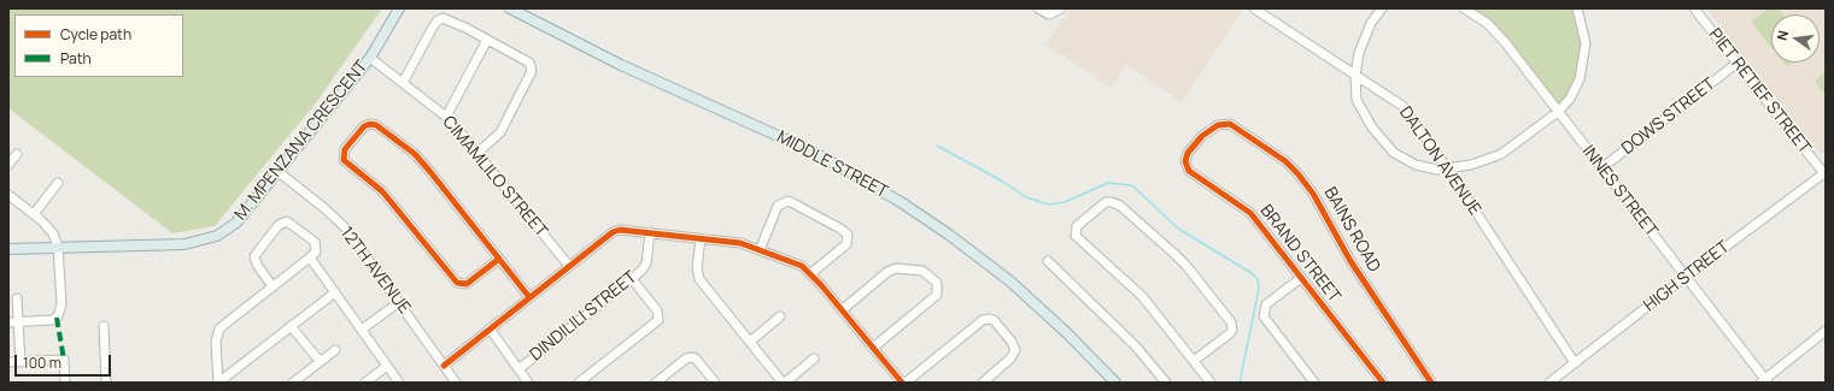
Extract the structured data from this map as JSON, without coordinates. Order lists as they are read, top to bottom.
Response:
{
  "streets": {
    "main road": ["M. MPENZANA CRESCENT", "MIDDLE STREET"],
    "street": [
      "PIET RETIEF STREET",
      "DOWS STREET",
      "DALTON AVENUE",
      "CIMAMLILO STREET",
      "INNES STREET",
      "BAINS ROAD",
      "BRAND STREET",
      "12TH AVENUE",
      "HIGH STREET",
      "DINDILILI STREET"
    ]
  },
  "crossings": [
    ["PIET RETIEF STREET", "DOWS STREET"],
    ["PIET RETIEF STREET", "HIGH STREET"],
    ["DOWS STREET", "INNES STREET"],
    ["M. MPENZANA CRESCENT", "CIMAMLILO STREET"],
    ["M. MPENZANA CRESCENT", "12TH AVENUE"],
    ["DALTON AVENUE", "HIGH STREET"],
    ["INNES STREET", "HIGH STREET"],
    ["BAINS ROAD", "BRAND STREET"]
  ],
  "legend": ["Cycle path", "Path"],
  "scale_bar": "100 m",
  "north": "left"
}
